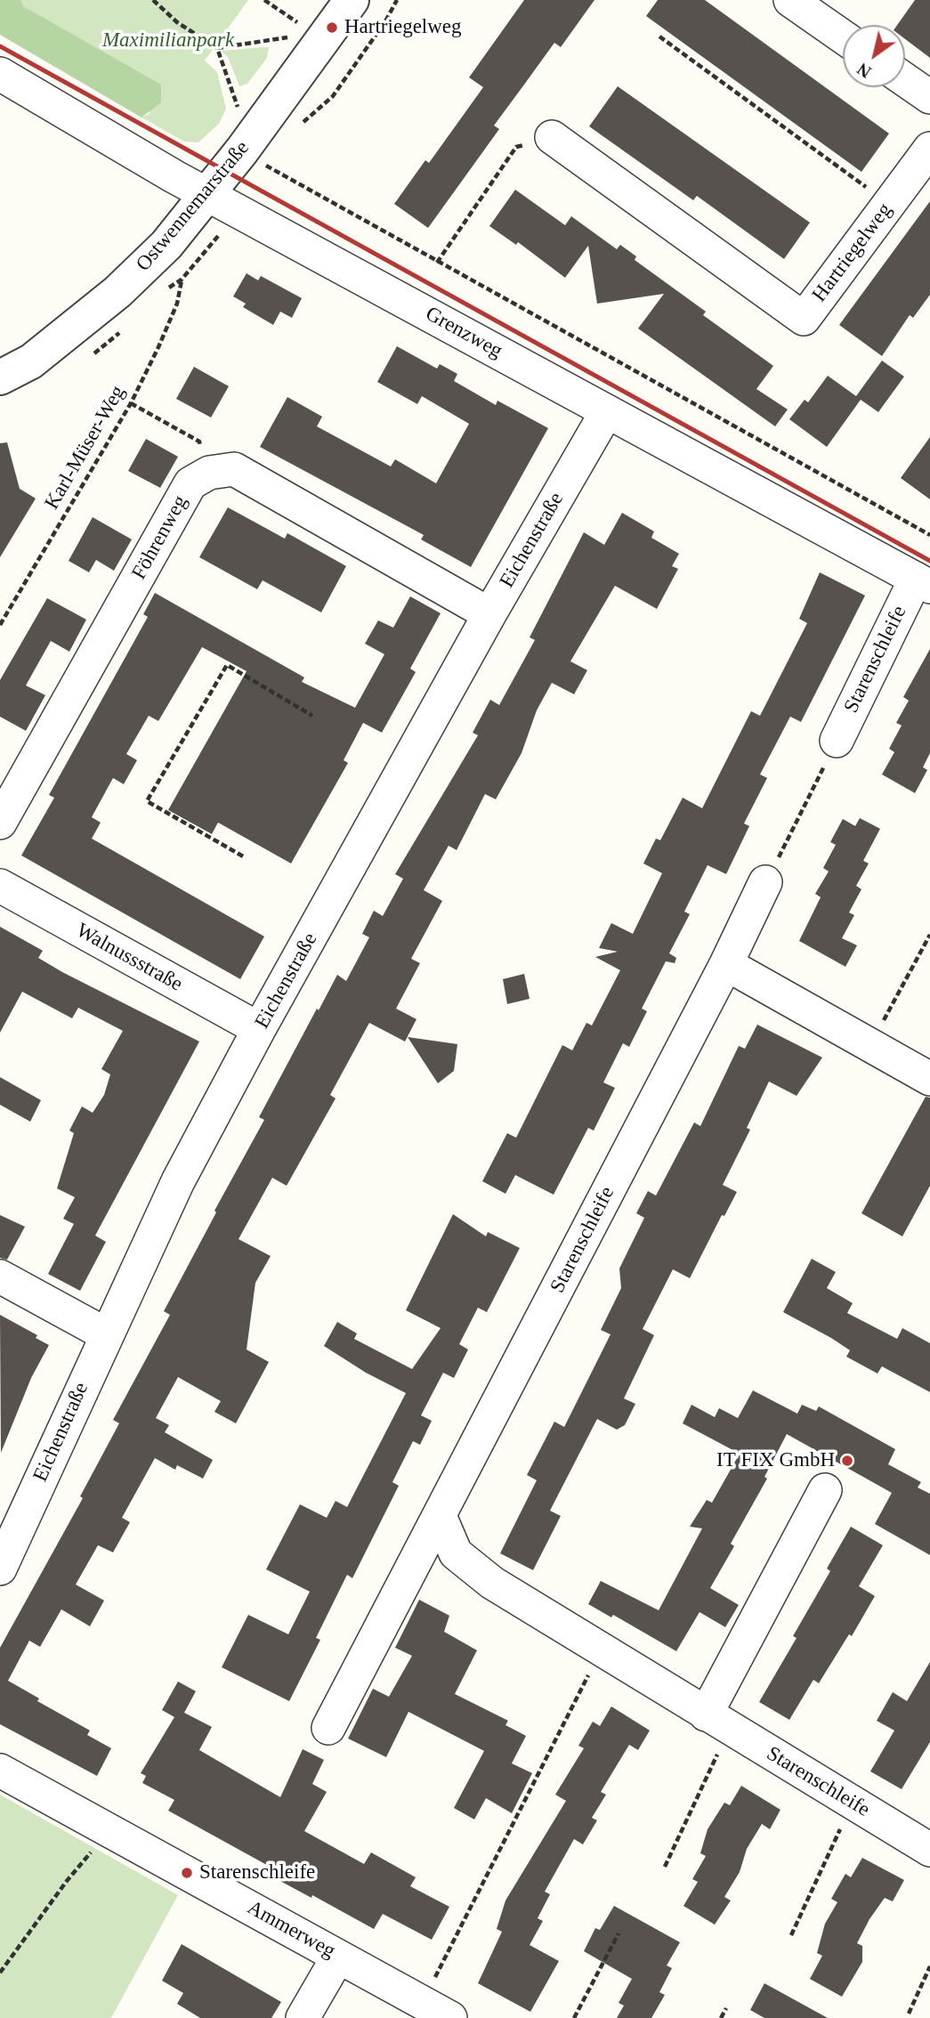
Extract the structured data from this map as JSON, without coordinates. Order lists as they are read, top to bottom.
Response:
{
  "streets": {
    "street": [
      "Ostwennemarstraße",
      "Hartriegelweg",
      "Grenzweg",
      "Föhrenweg",
      "Eichenstraße",
      "Starenschleife",
      "Walnussstraße",
      "Ammerweg"
    ],
    "path": ["Karl-Müser-Weg"]
  },
  "crossings": [
    ["Ostwennemarstraße", "Grenzweg"],
    ["Grenzweg", "Eichenstraße"],
    ["Grenzweg", "Starenschleife"],
    ["Eichenstraße", "Walnussstraße"]
  ],
  "parks": ["Maximilianpark"],
  "places": ["Hartriegelweg", "IT FIX GmbH", "Starenschleife"],
  "north": "bottom left"
}
